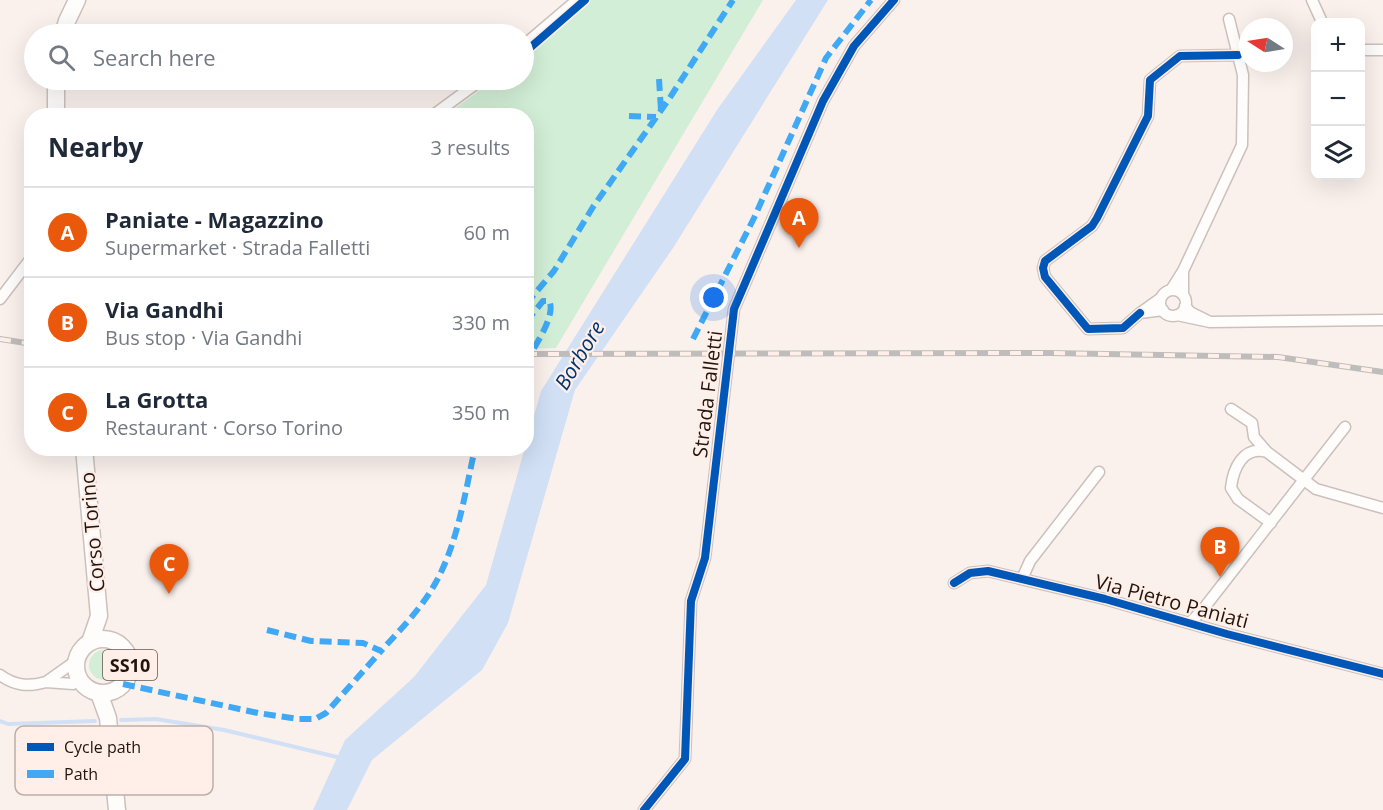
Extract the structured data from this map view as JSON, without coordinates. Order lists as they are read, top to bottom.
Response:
{
  "streets": {
    "main road": ["Corso Torino", "SS10"],
    "street": ["Strada Falletti", "Via Pietro Paniati"]
  },
  "crossings": [
    ["Corso Torino", "SS10"]
  ],
  "water": ["Borbore"],
  "legend": ["Cycle path", "Path"],
  "north": "left",
  "page": {
    "map_buttons": ["+", "−"],
    "search": "Search here",
    "heading": ["Nearby", "3 results"],
    "list": [
      {
        "mark": "A",
        "name": "Paniate - Magazzino",
        "note": "Supermarket · Strada Falletti",
        "value": "60 m"
      },
      {
        "mark": "B",
        "name": "Via Gandhi",
        "note": "Bus stop · Via Gandhi",
        "value": "330 m"
      },
      {
        "mark": "C",
        "name": "La Grotta",
        "note": "Restaurant · Corso Torino",
        "value": "350 m"
      }
    ],
    "pins": ["A", "B", "C"]
  }
}
